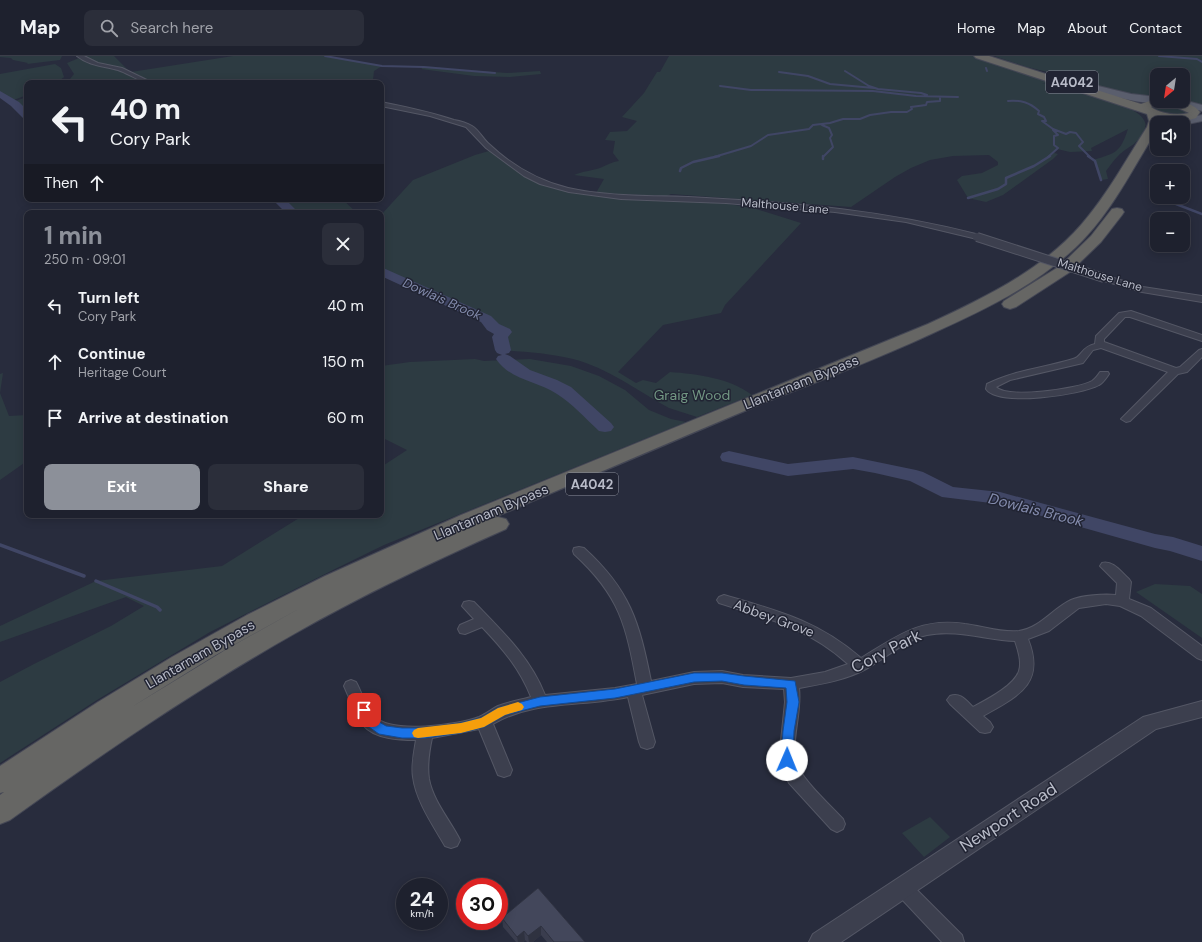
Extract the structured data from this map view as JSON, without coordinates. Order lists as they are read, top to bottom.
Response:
{
  "streets": {
    "highway": ["A4042", "Llantarnam Bypass"],
    "street": [
      "Malthouse Lane",
      "Abbey Grove",
      "Cory Park",
      "Newport Road"
    ]
  },
  "crossings": [
    ["A4042", "Llantarnam Bypass"],
    ["Abbey Grove", "Cory Park"]
  ],
  "water": ["Dowlais Brook"],
  "parks": ["Graig Wood"],
  "north": "bottom left",
  "page": {
    "header": "Map",
    "search": "Search here",
    "nav": [
      "Home",
      "Map",
      "About",
      "Contact"
    ],
    "map_buttons": ["+", "−"],
    "turn": ["40 m", "Cory Park"],
    "then": "Then",
    "heading": ["1 min", "250 m · 09:01"],
    "list": [
      {
        "name": "Turn left",
        "note": "Cory Park",
        "value": "40 m"
      },
      {
        "name": "Continue",
        "note": "Heritage Court",
        "value": "150 m"
      },
      {
        "name": "Arrive at destination",
        "value": "60 m"
      }
    ],
    "buttons": ["Exit", "Share"],
    "speed": "24 km/h",
    "limit": "30"
  }
}
